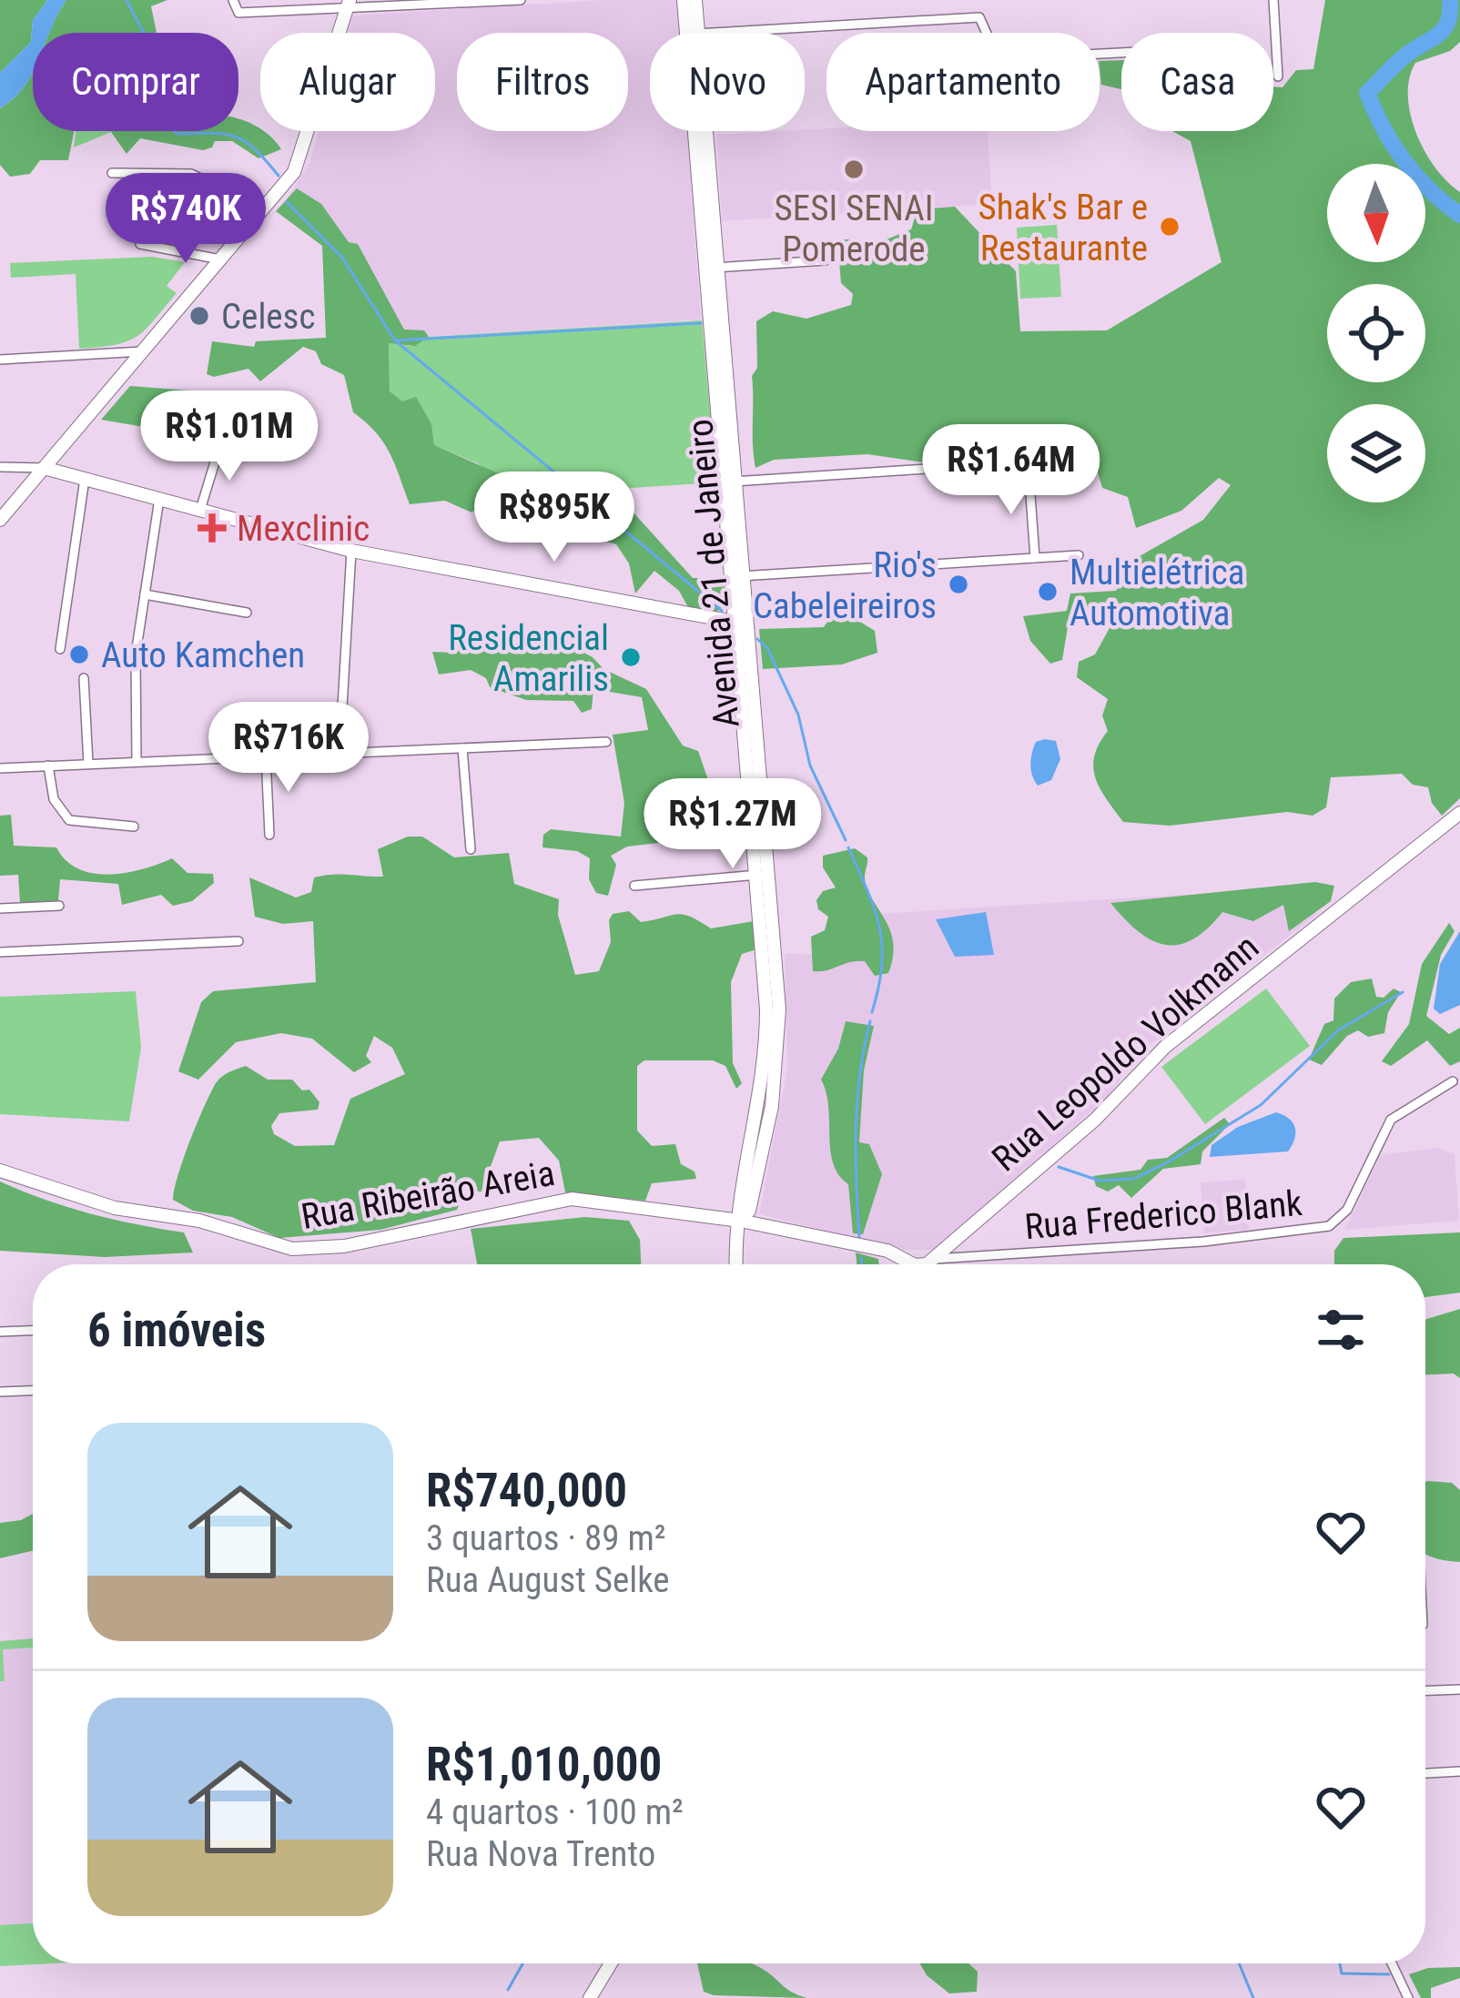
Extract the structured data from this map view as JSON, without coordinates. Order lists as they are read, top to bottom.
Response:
{
  "streets": {
    "street": [
      "Avenida 21 de Janeiro",
      "Rua Leopoldo Volkmann",
      "Rua Ribeirão Areia",
      "Rua Frederico Blank"
    ]
  },
  "crossings": [
    ["Avenida 21 de Janeiro", "Rua Ribeirão Areia"],
    ["Rua Leopoldo Volkmann", "Rua Frederico Blank"]
  ],
  "places": {
    "other": [
      "SESI SENAI Pomerode",
      "Shak's Bar e Restaurante",
      "Celesc",
      "Rio's Cabeleireiros",
      "Multielétrica Automotiva",
      "Auto Kamchen",
      "Residencial Amarilis"
    ],
    "health": ["Mexclinic"]
  },
  "north": "bottom",
  "page": {
    "chip": [
      "Comprar",
      "Alugar",
      "Filtros",
      "Novo",
      "Apartamento",
      "Casa"
    ],
    "price": [
      "R$740K",
      "R$1.01M",
      "R$1.64M",
      "R$895K",
      "R$716K",
      "R$1.27M"
    ],
    "heading": "6 imóveis",
    "list": [
      {
        "name": "R$740,000",
        "note": "3 quartos · 89 m² · Rua August Selke"
      },
      {
        "name": "R$1,010,000",
        "note": "4 quartos · 100 m² · Rua Nova Trento"
      }
    ]
  }
}
